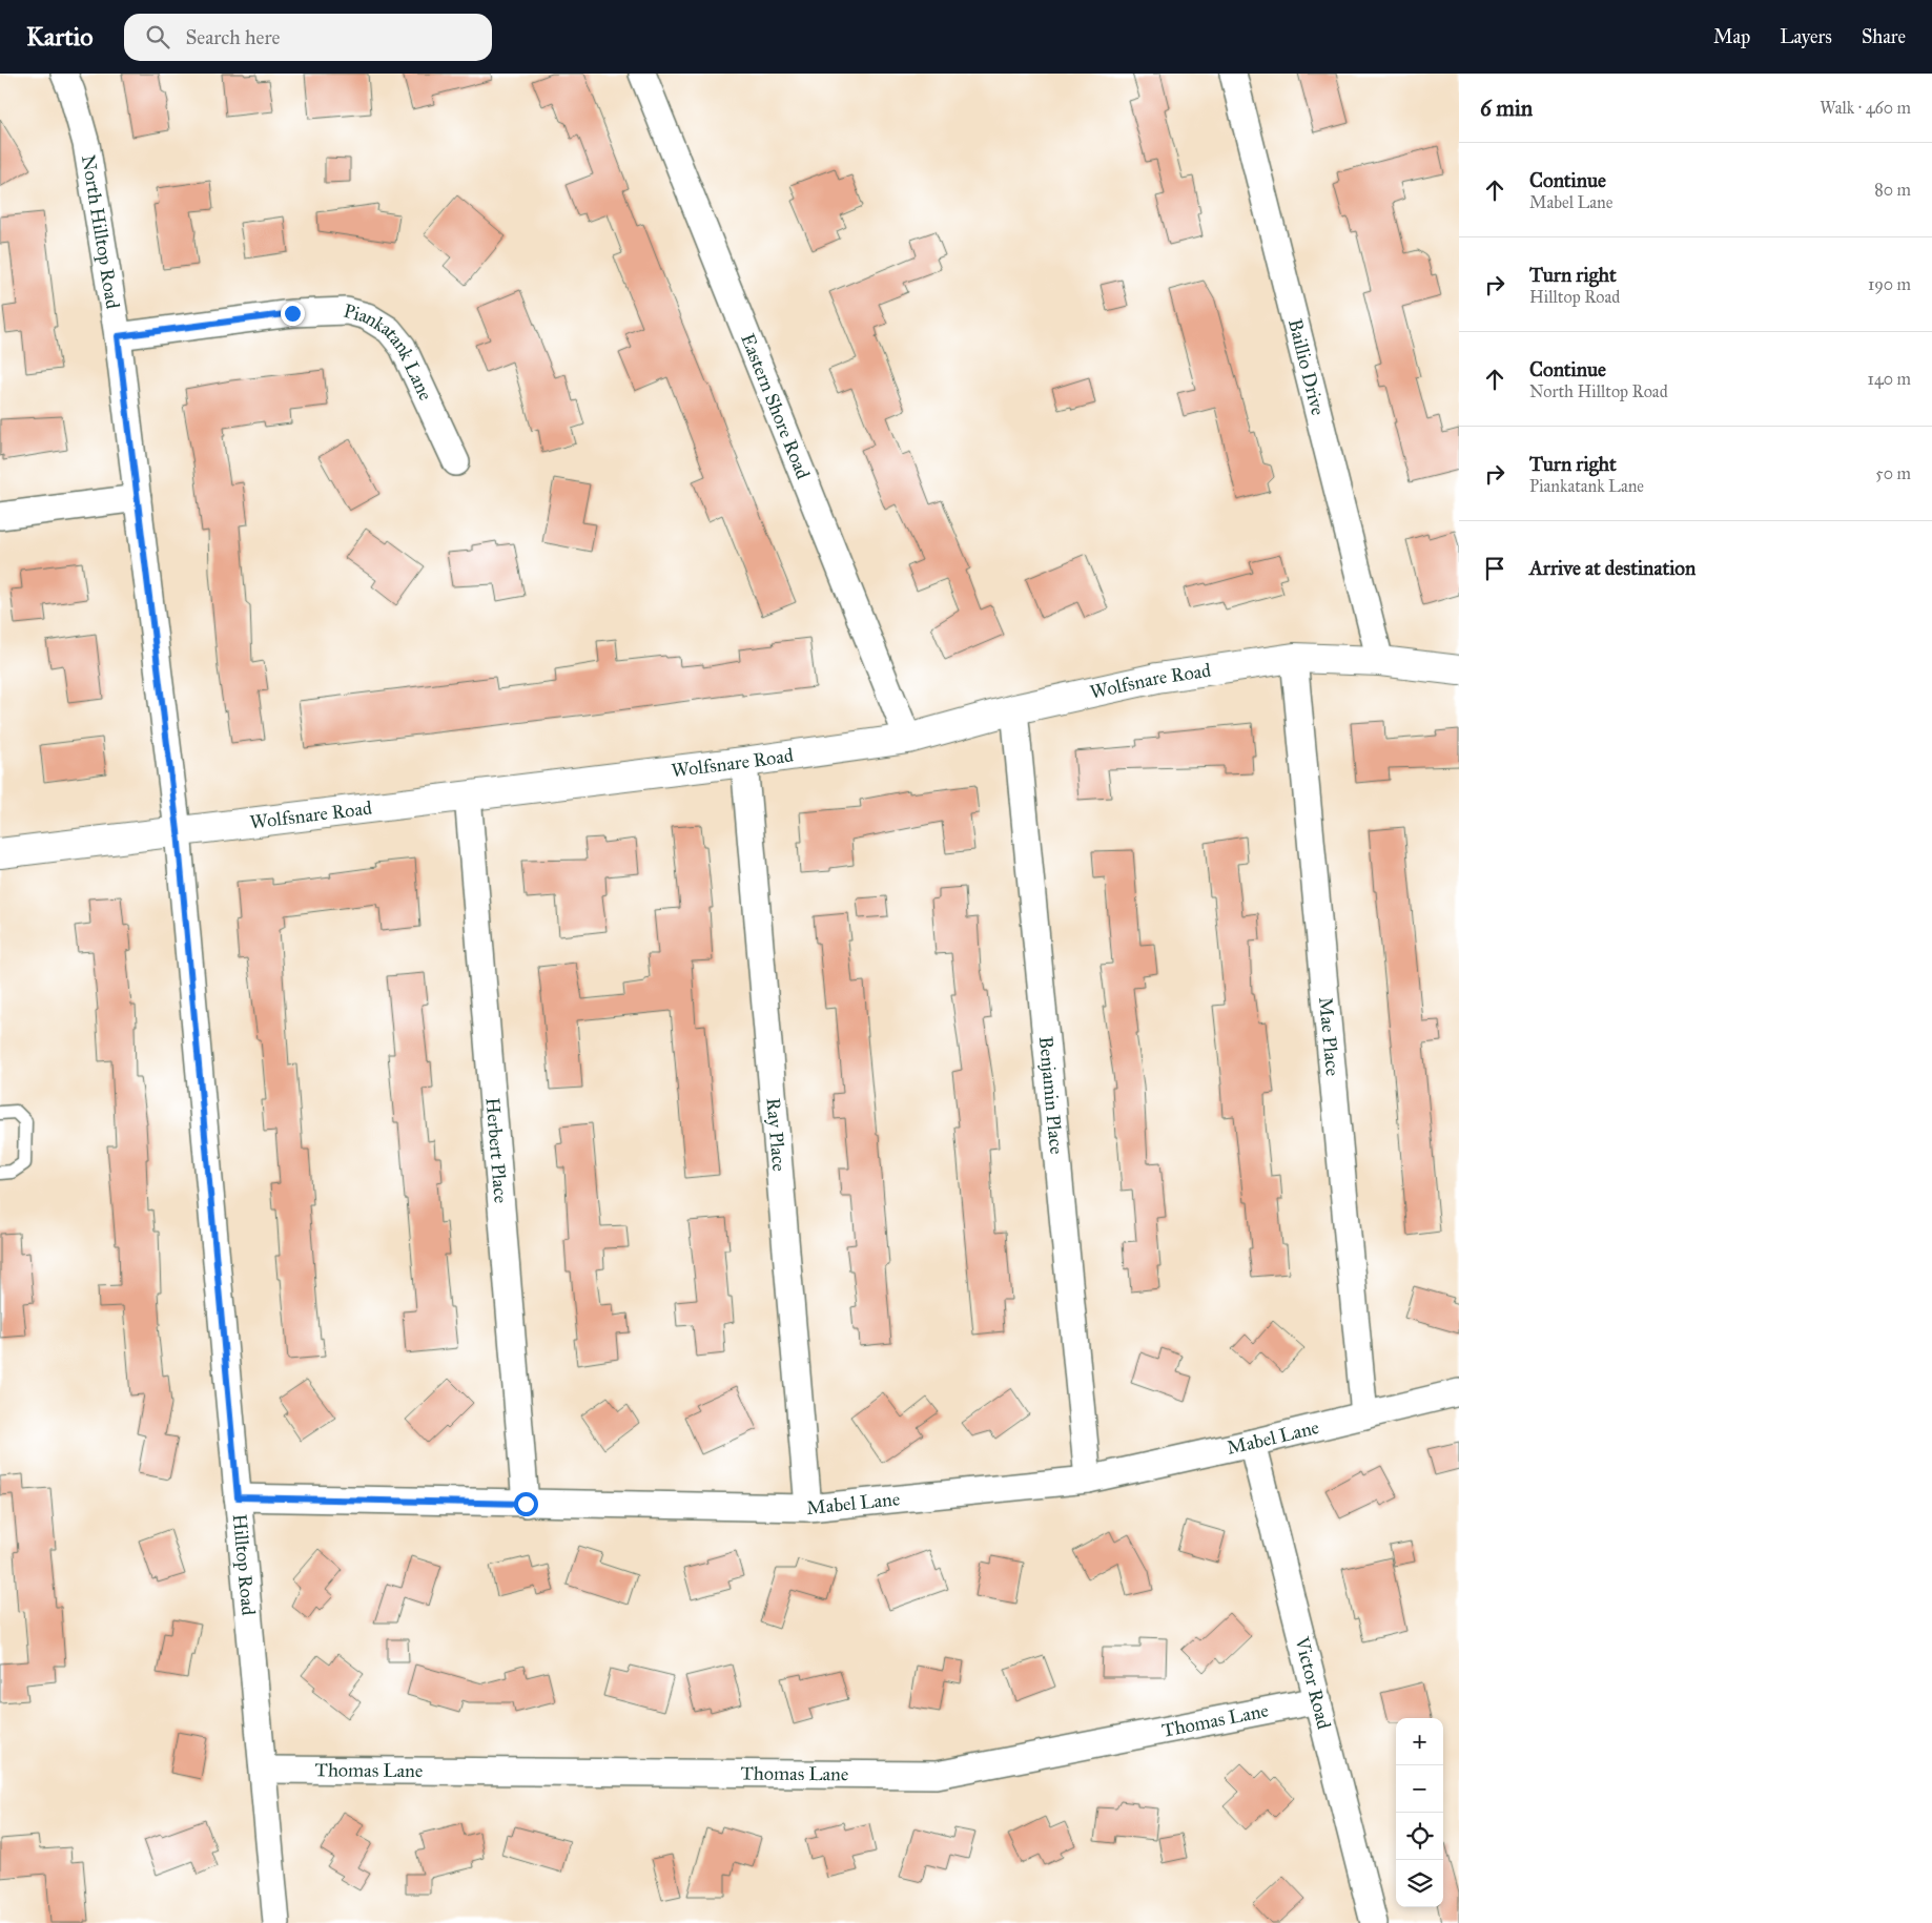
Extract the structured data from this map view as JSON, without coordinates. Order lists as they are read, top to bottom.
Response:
{
  "streets": {
    "street": [
      "North Hilltop Road",
      "Piankatank Lane",
      "Baillio Drive",
      "Eastern Shore Road",
      "Wolfsnare Road",
      "Mae Place",
      "Benjamin Place",
      "Ray Place",
      "Herbert Place",
      "Mabel Lane",
      "Hilltop Road",
      "Victor Road",
      "Thomas Lane"
    ]
  },
  "crossings": [
    ["North Hilltop Road", "Piankatank Lane"],
    ["North Hilltop Road", "Wolfsnare Road"],
    ["North Hilltop Road", "Hilltop Road"],
    ["Baillio Drive", "Wolfsnare Road"],
    ["Eastern Shore Road", "Wolfsnare Road"],
    ["Wolfsnare Road", "Mae Place"],
    ["Wolfsnare Road", "Benjamin Place"],
    ["Wolfsnare Road", "Ray Place"],
    ["Wolfsnare Road", "Herbert Place"],
    ["Wolfsnare Road", "Hilltop Road"],
    ["Mae Place", "Mabel Lane"],
    ["Benjamin Place", "Mabel Lane"],
    ["Ray Place", "Mabel Lane"],
    ["Herbert Place", "Mabel Lane"],
    ["Mabel Lane", "Hilltop Road"],
    ["Mabel Lane", "Victor Road"],
    ["Hilltop Road", "Thomas Lane"],
    ["Victor Road", "Thomas Lane"]
  ],
  "page": {
    "header": "Kartio",
    "search": "Search here",
    "nav": ["Map", "Layers", "Share"],
    "heading": ["6 min", "Walk · 460 m"],
    "list": [
      ["Continue", "Mabel Lane", "80 m"],
      ["Turn right", "Hilltop Road", "190 m"],
      ["Continue", "North Hilltop Road", "140 m"],
      ["Turn right", "Piankatank Lane", "50 m"],
      "Arrive at destination"
    ],
    "map_buttons": ["+", "−"]
  }
}
